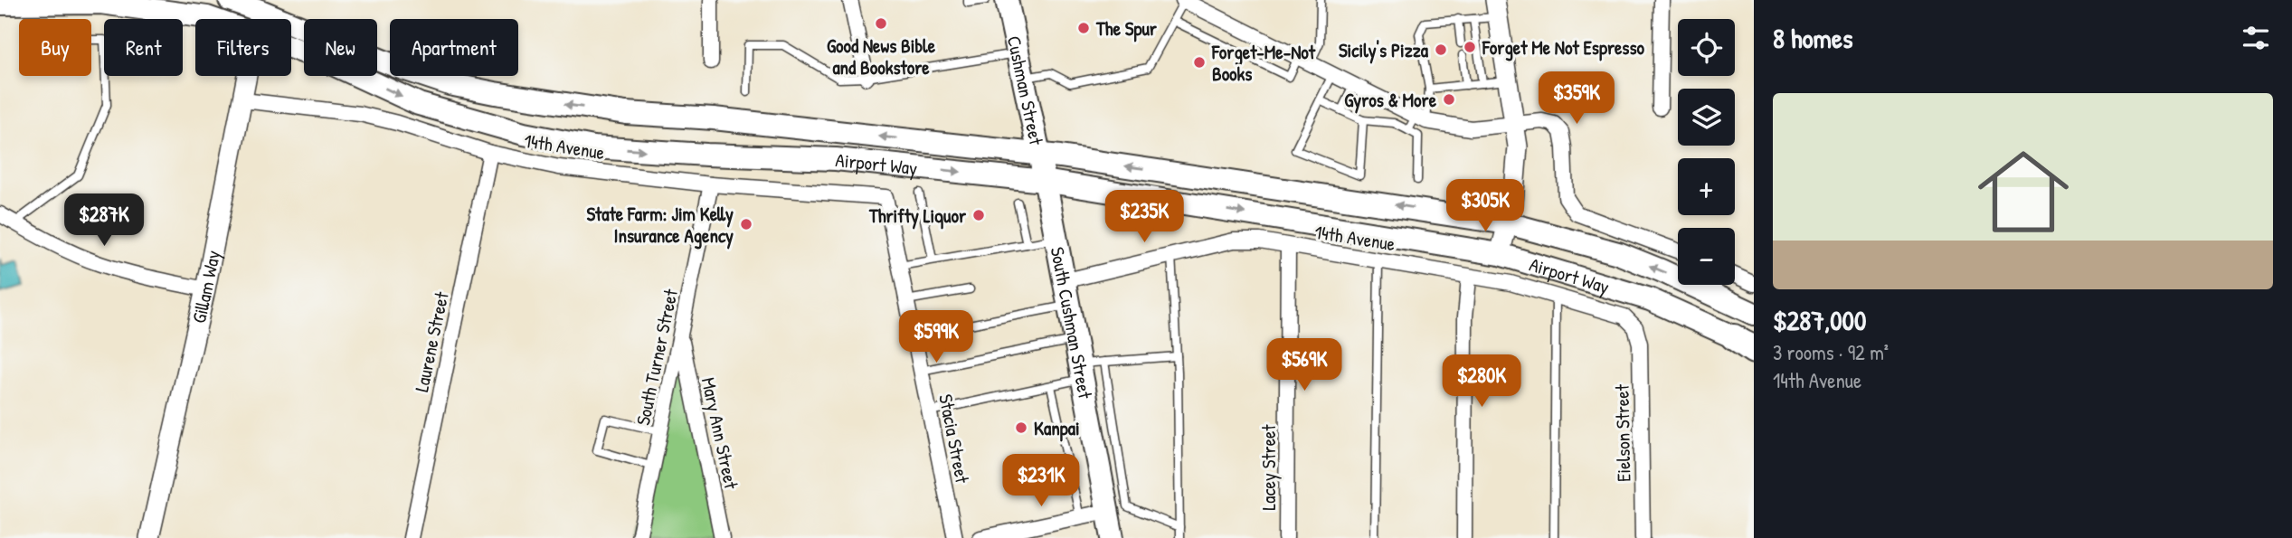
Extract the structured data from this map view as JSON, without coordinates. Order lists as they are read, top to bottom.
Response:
{
  "streets": {
    "main road": ["Cushman Street", "Airport Way", "South Cushman Street"],
    "street": [
      "14th Avenue",
      "Gillam Way",
      "Laurene Street",
      "South Turner Street",
      "Mary Ann Street",
      "Eielson Street",
      "Stacia Street",
      "Lacey Street"
    ]
  },
  "crossings": [
    ["Cushman Street", "Airport Way"],
    ["Cushman Street", "South Cushman Street"],
    ["14th Avenue", "Gillam Way"],
    ["14th Avenue", "South Cushman Street"],
    ["14th Avenue", "Laurene Street"],
    ["14th Avenue", "South Turner Street"],
    ["14th Avenue", "Eielson Street"],
    ["14th Avenue", "Stacia Street"],
    ["14th Avenue", "Lacey Street"],
    ["Airport Way", "South Cushman Street"],
    ["South Turner Street", "Mary Ann Street"]
  ],
  "places": [
    "Good News Bible and Bookstore",
    "The Spur",
    "Forget Me Not Espresso",
    "Sicily's Pizza",
    "Forget-Me-Not Books",
    "Gyros & More",
    "Thrifty Liquor",
    "State Farm: Jim Kelly Insurance Agency",
    "Kanpai"
  ],
  "page": {
    "heading": "8 homes",
    "map_buttons": ["+", "−"],
    "chip": [
      "Buy",
      "Rent",
      "Filters",
      "New",
      "Apartment"
    ],
    "price": [
      "$359K",
      "$305K",
      "$235K",
      "$287K",
      "$599K",
      "$569K",
      "$280K",
      "$231K"
    ],
    "list": [
      {
        "name": "$287,000",
        "note": "3 rooms · 92 m² · 14th Avenue"
      }
    ]
  }
}
